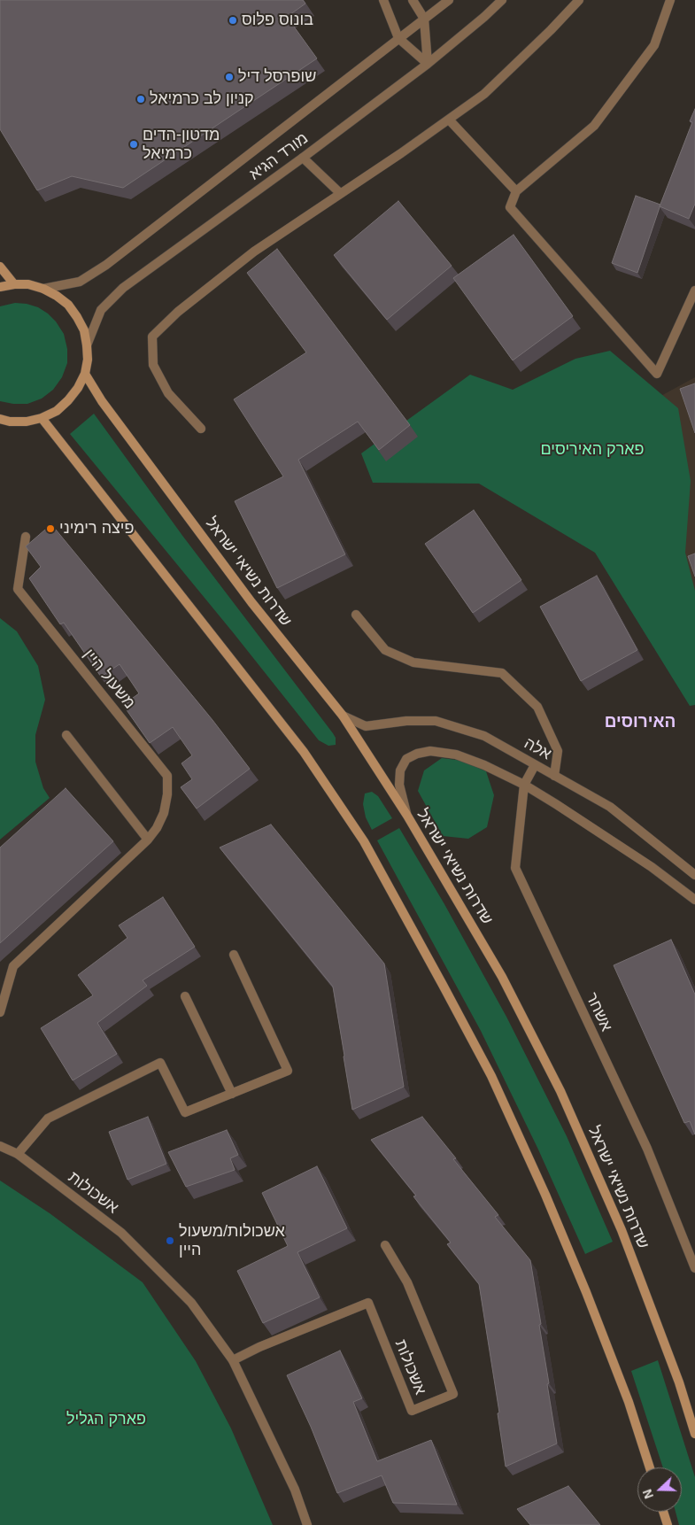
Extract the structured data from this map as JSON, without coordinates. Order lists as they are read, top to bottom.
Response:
{
  "streets": {
    "main road": ["שדרות נשיאי ישראל"],
    "street": [
      "מורד הגיא",
      "משעול היין",
      "אלה",
      "אשחר",
      "אשכולות"
    ]
  },
  "crossings": [
    ["שדרות נשיאי ישראל", "אלה"],
    ["אלה", "אשחר"]
  ],
  "districts": ["האירוסים"],
  "parks": ["פארק האיריסים", "פארק הגליל"],
  "places": [
    "בונוס פלוס",
    "שופרסל דיל",
    "קניון לב כרמיאל",
    "מדטון-הדים כרמיאל",
    "פיצה רימיני",
    "אשכולות/משעול היין"
  ],
  "north": "left"
}
